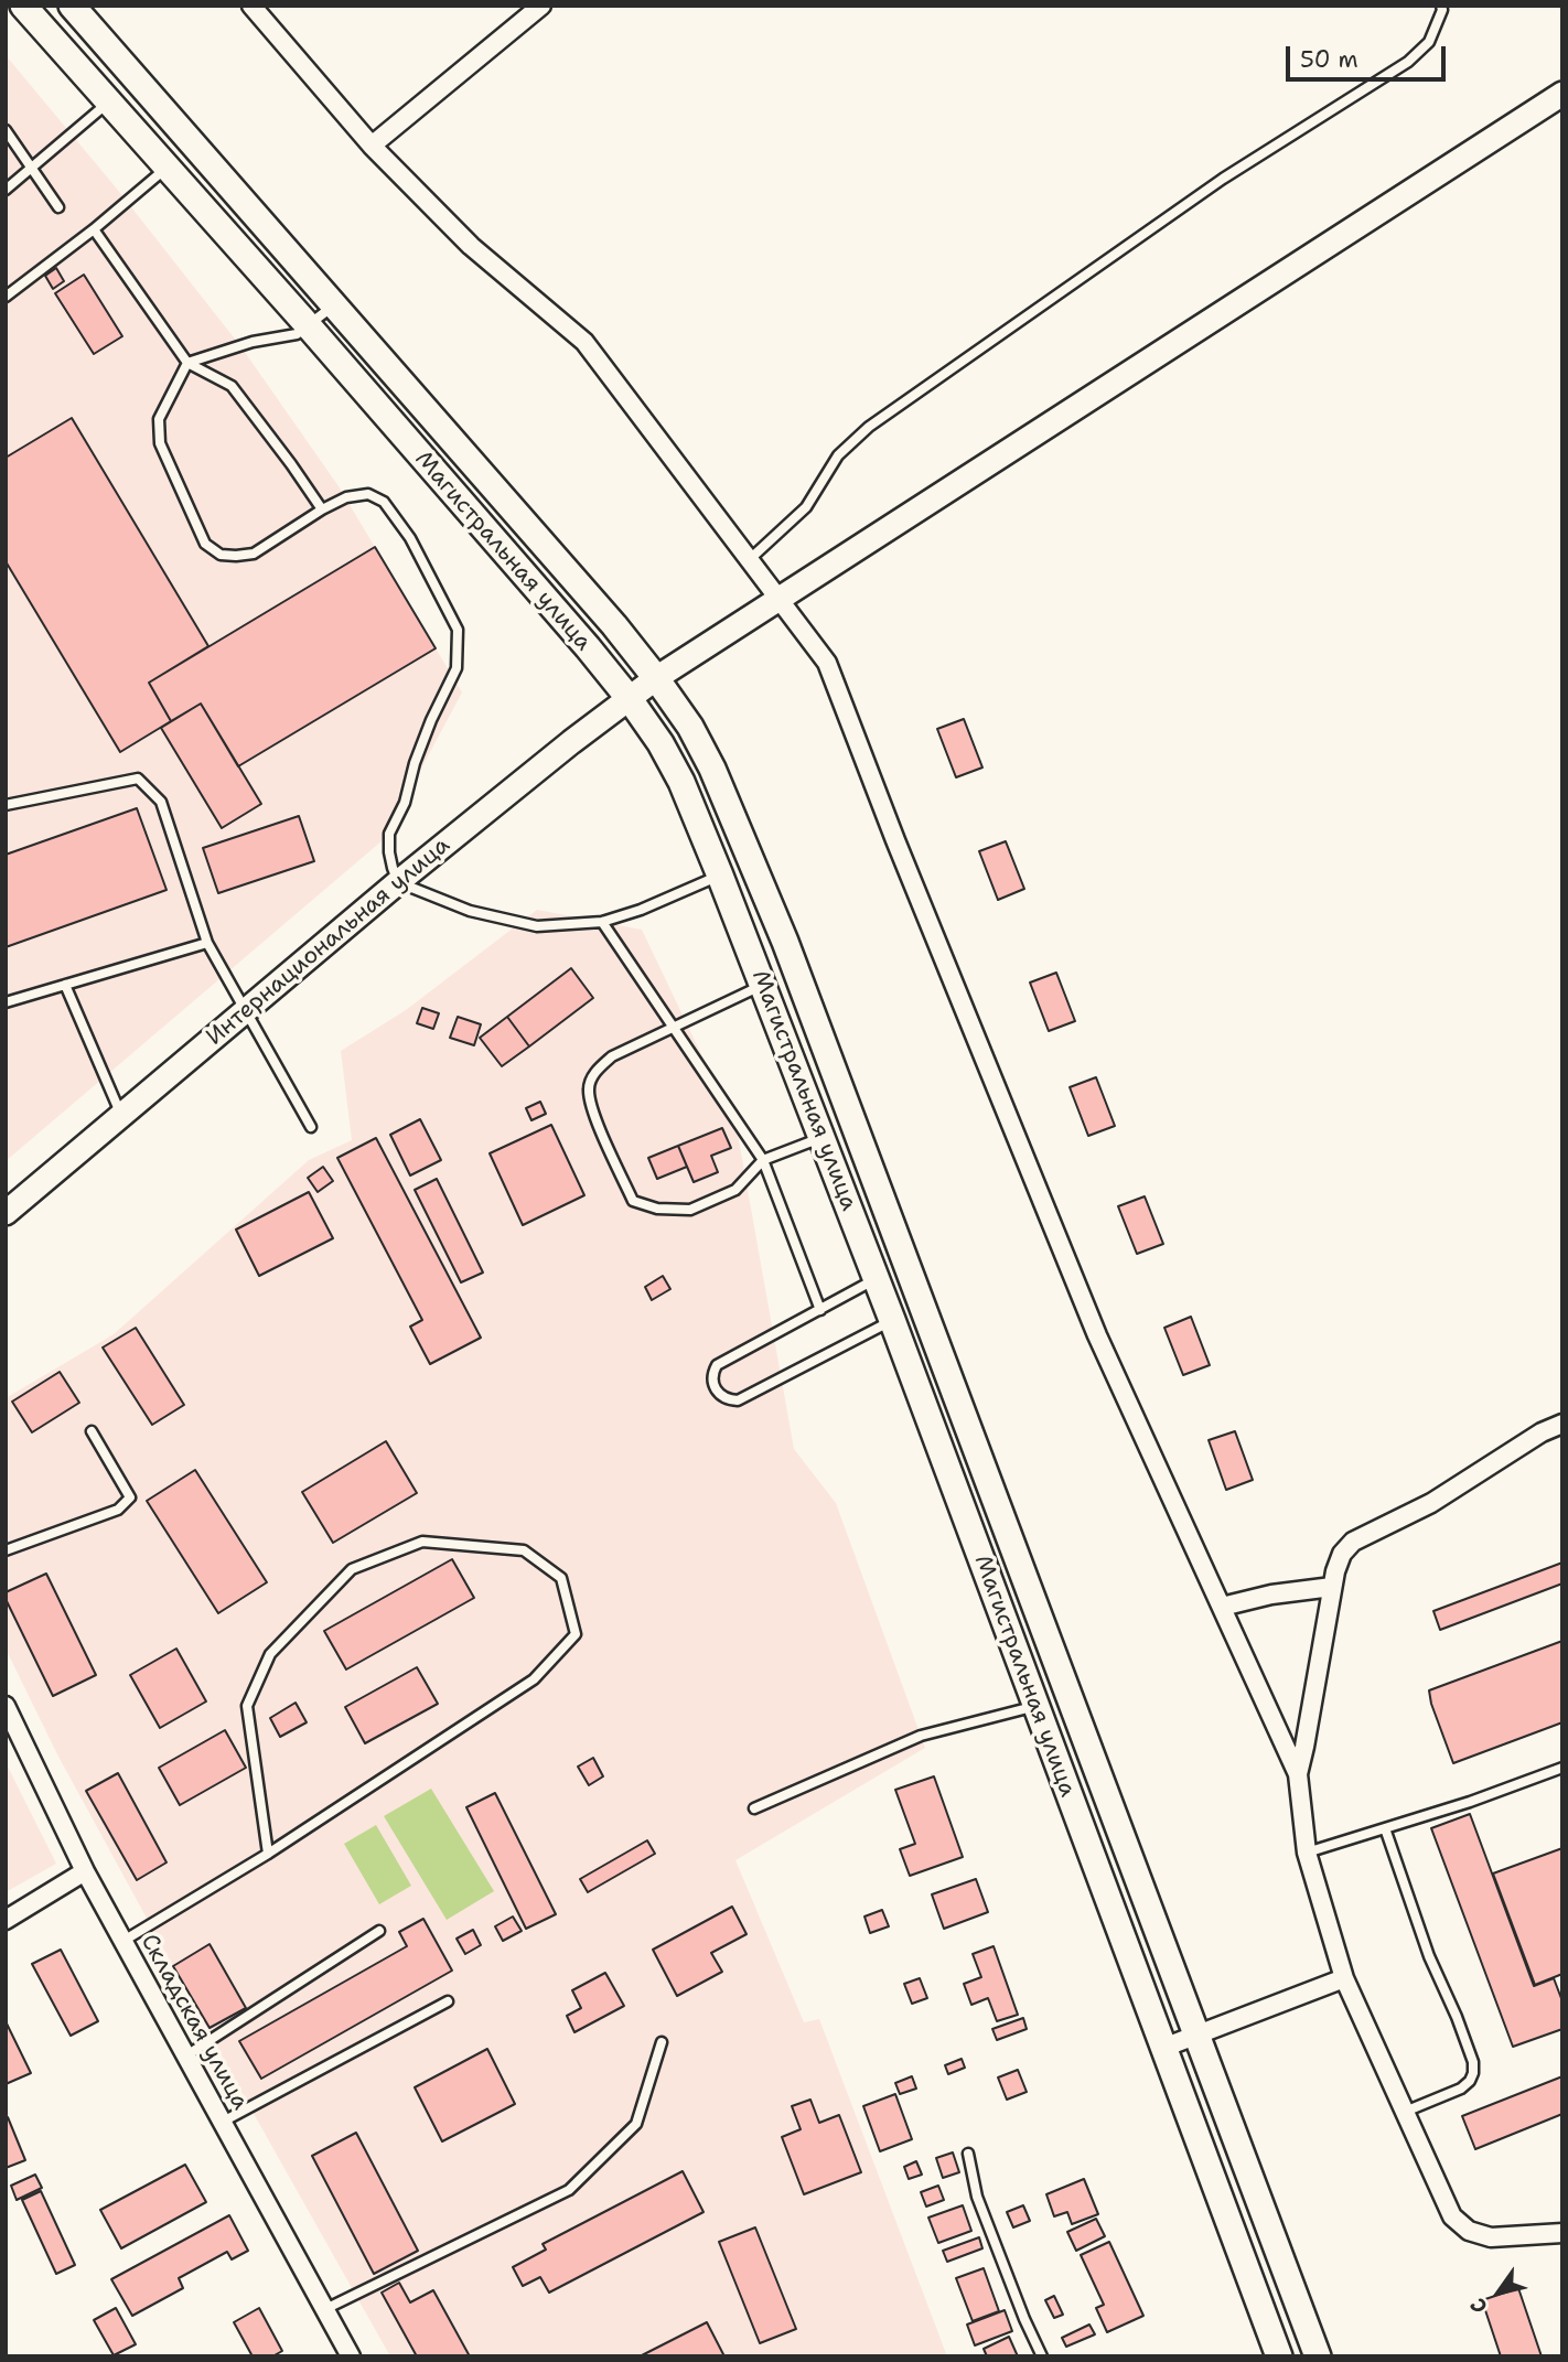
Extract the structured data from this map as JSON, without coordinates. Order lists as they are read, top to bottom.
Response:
{
  "streets": {
    "main road": ["Магистральная улица"],
    "street": ["Интернациональная улица", "Складская улица"]
  },
  "crossings": [
    ["Магистральная улица", "Интернациональная улица"]
  ],
  "scale_bar": "50 m",
  "north": "bottom left"
}
